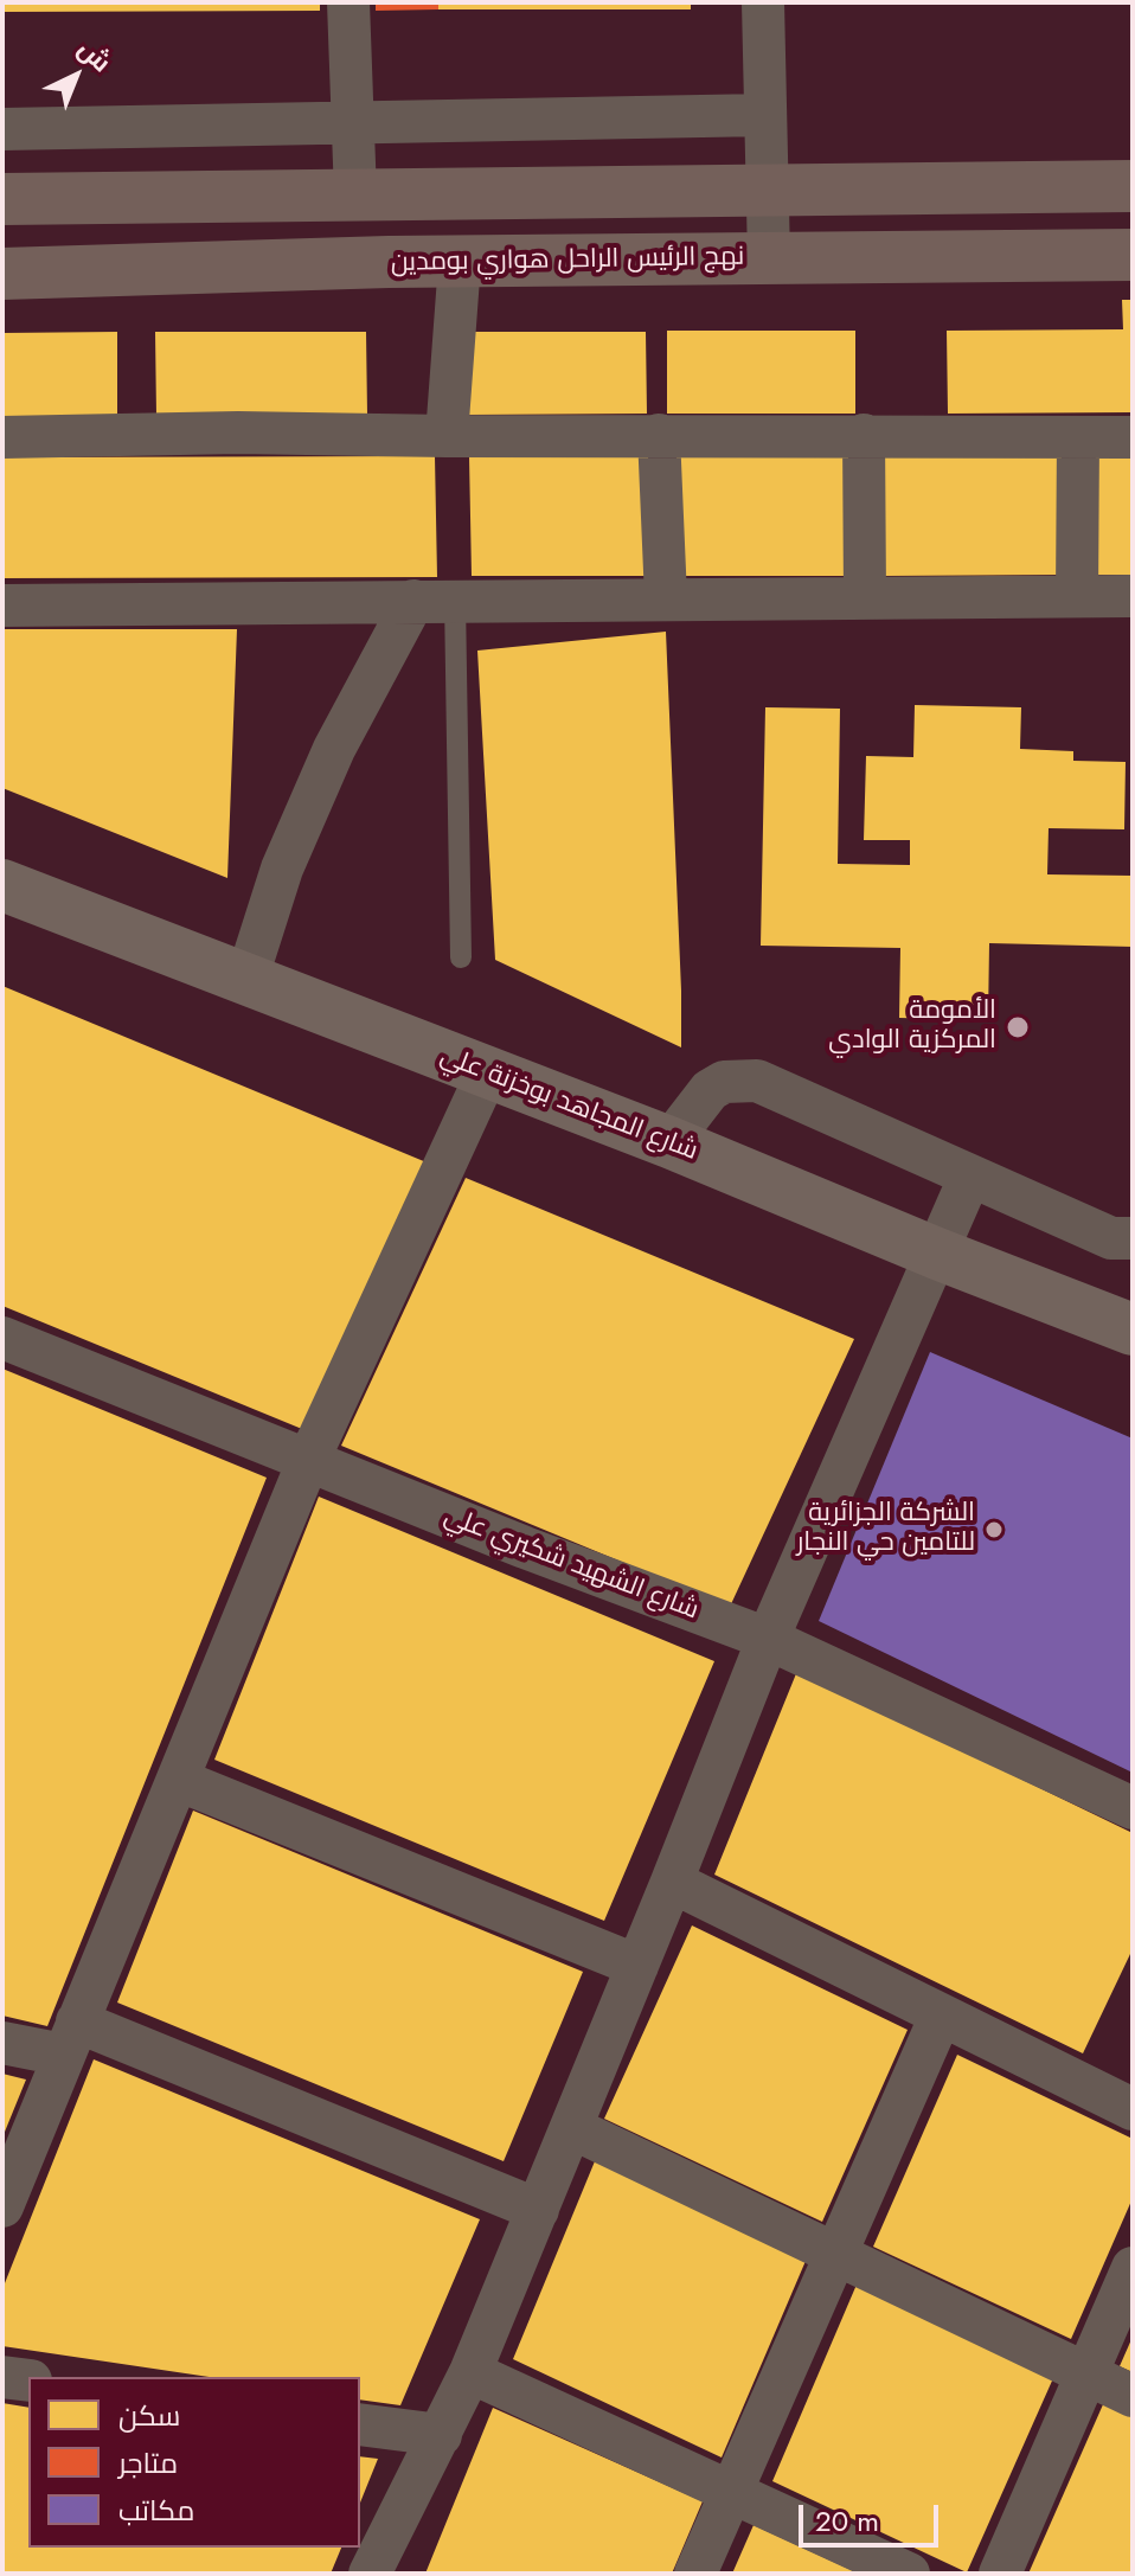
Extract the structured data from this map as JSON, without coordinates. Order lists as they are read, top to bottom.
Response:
{
  "streets": {
    "main road": ["نهج الرئيس الراحل هواري بومدين"],
    "street": ["شارع المجاهد بوخزنة علي", "شارع الشهيد شكيري علي"]
  },
  "places": ["الأمومة المركزية الوادي", "الشركة الجزائرية للتامين حي النجار"],
  "legend": ["سكن", "متاجر", "مكاتب"],
  "scale_bar": "20 m",
  "north": "top right"
}
